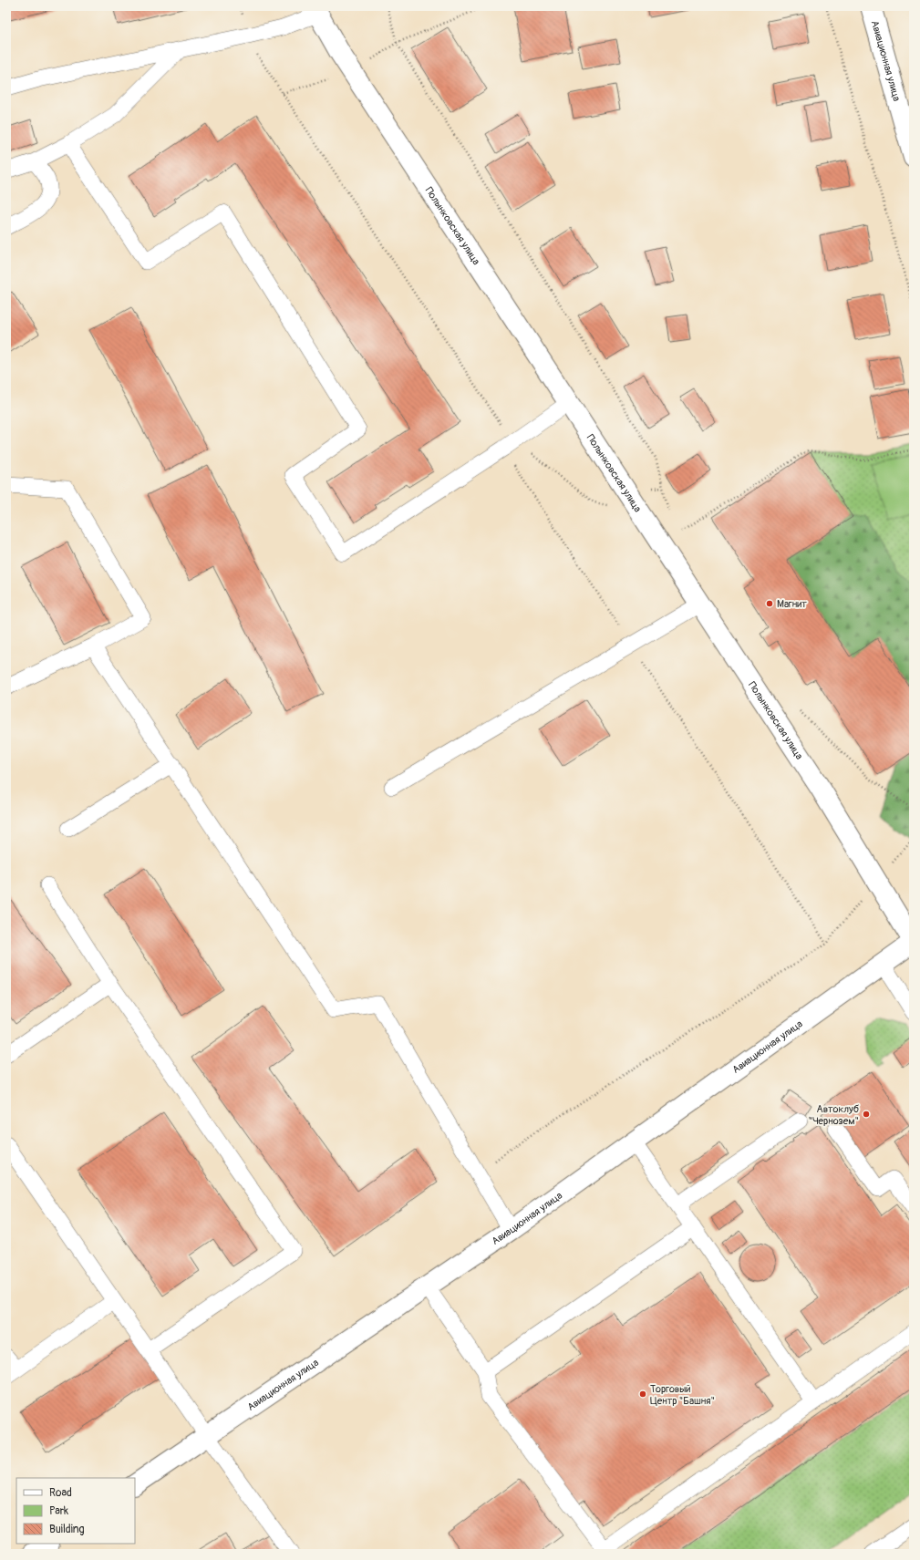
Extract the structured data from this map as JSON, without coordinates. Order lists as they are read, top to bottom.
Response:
{
  "streets": {
    "main road": ["Авиационная улица", "Полынковская улица"]
  },
  "crossings": [
    ["Авиационная улица", "Полынковская улица"]
  ],
  "places": ["Магнит", "Автоклуб \"Чернозем\"", "Торговый Центр \"Башня\""],
  "legend": ["Road", "Park", "Building"]
}
